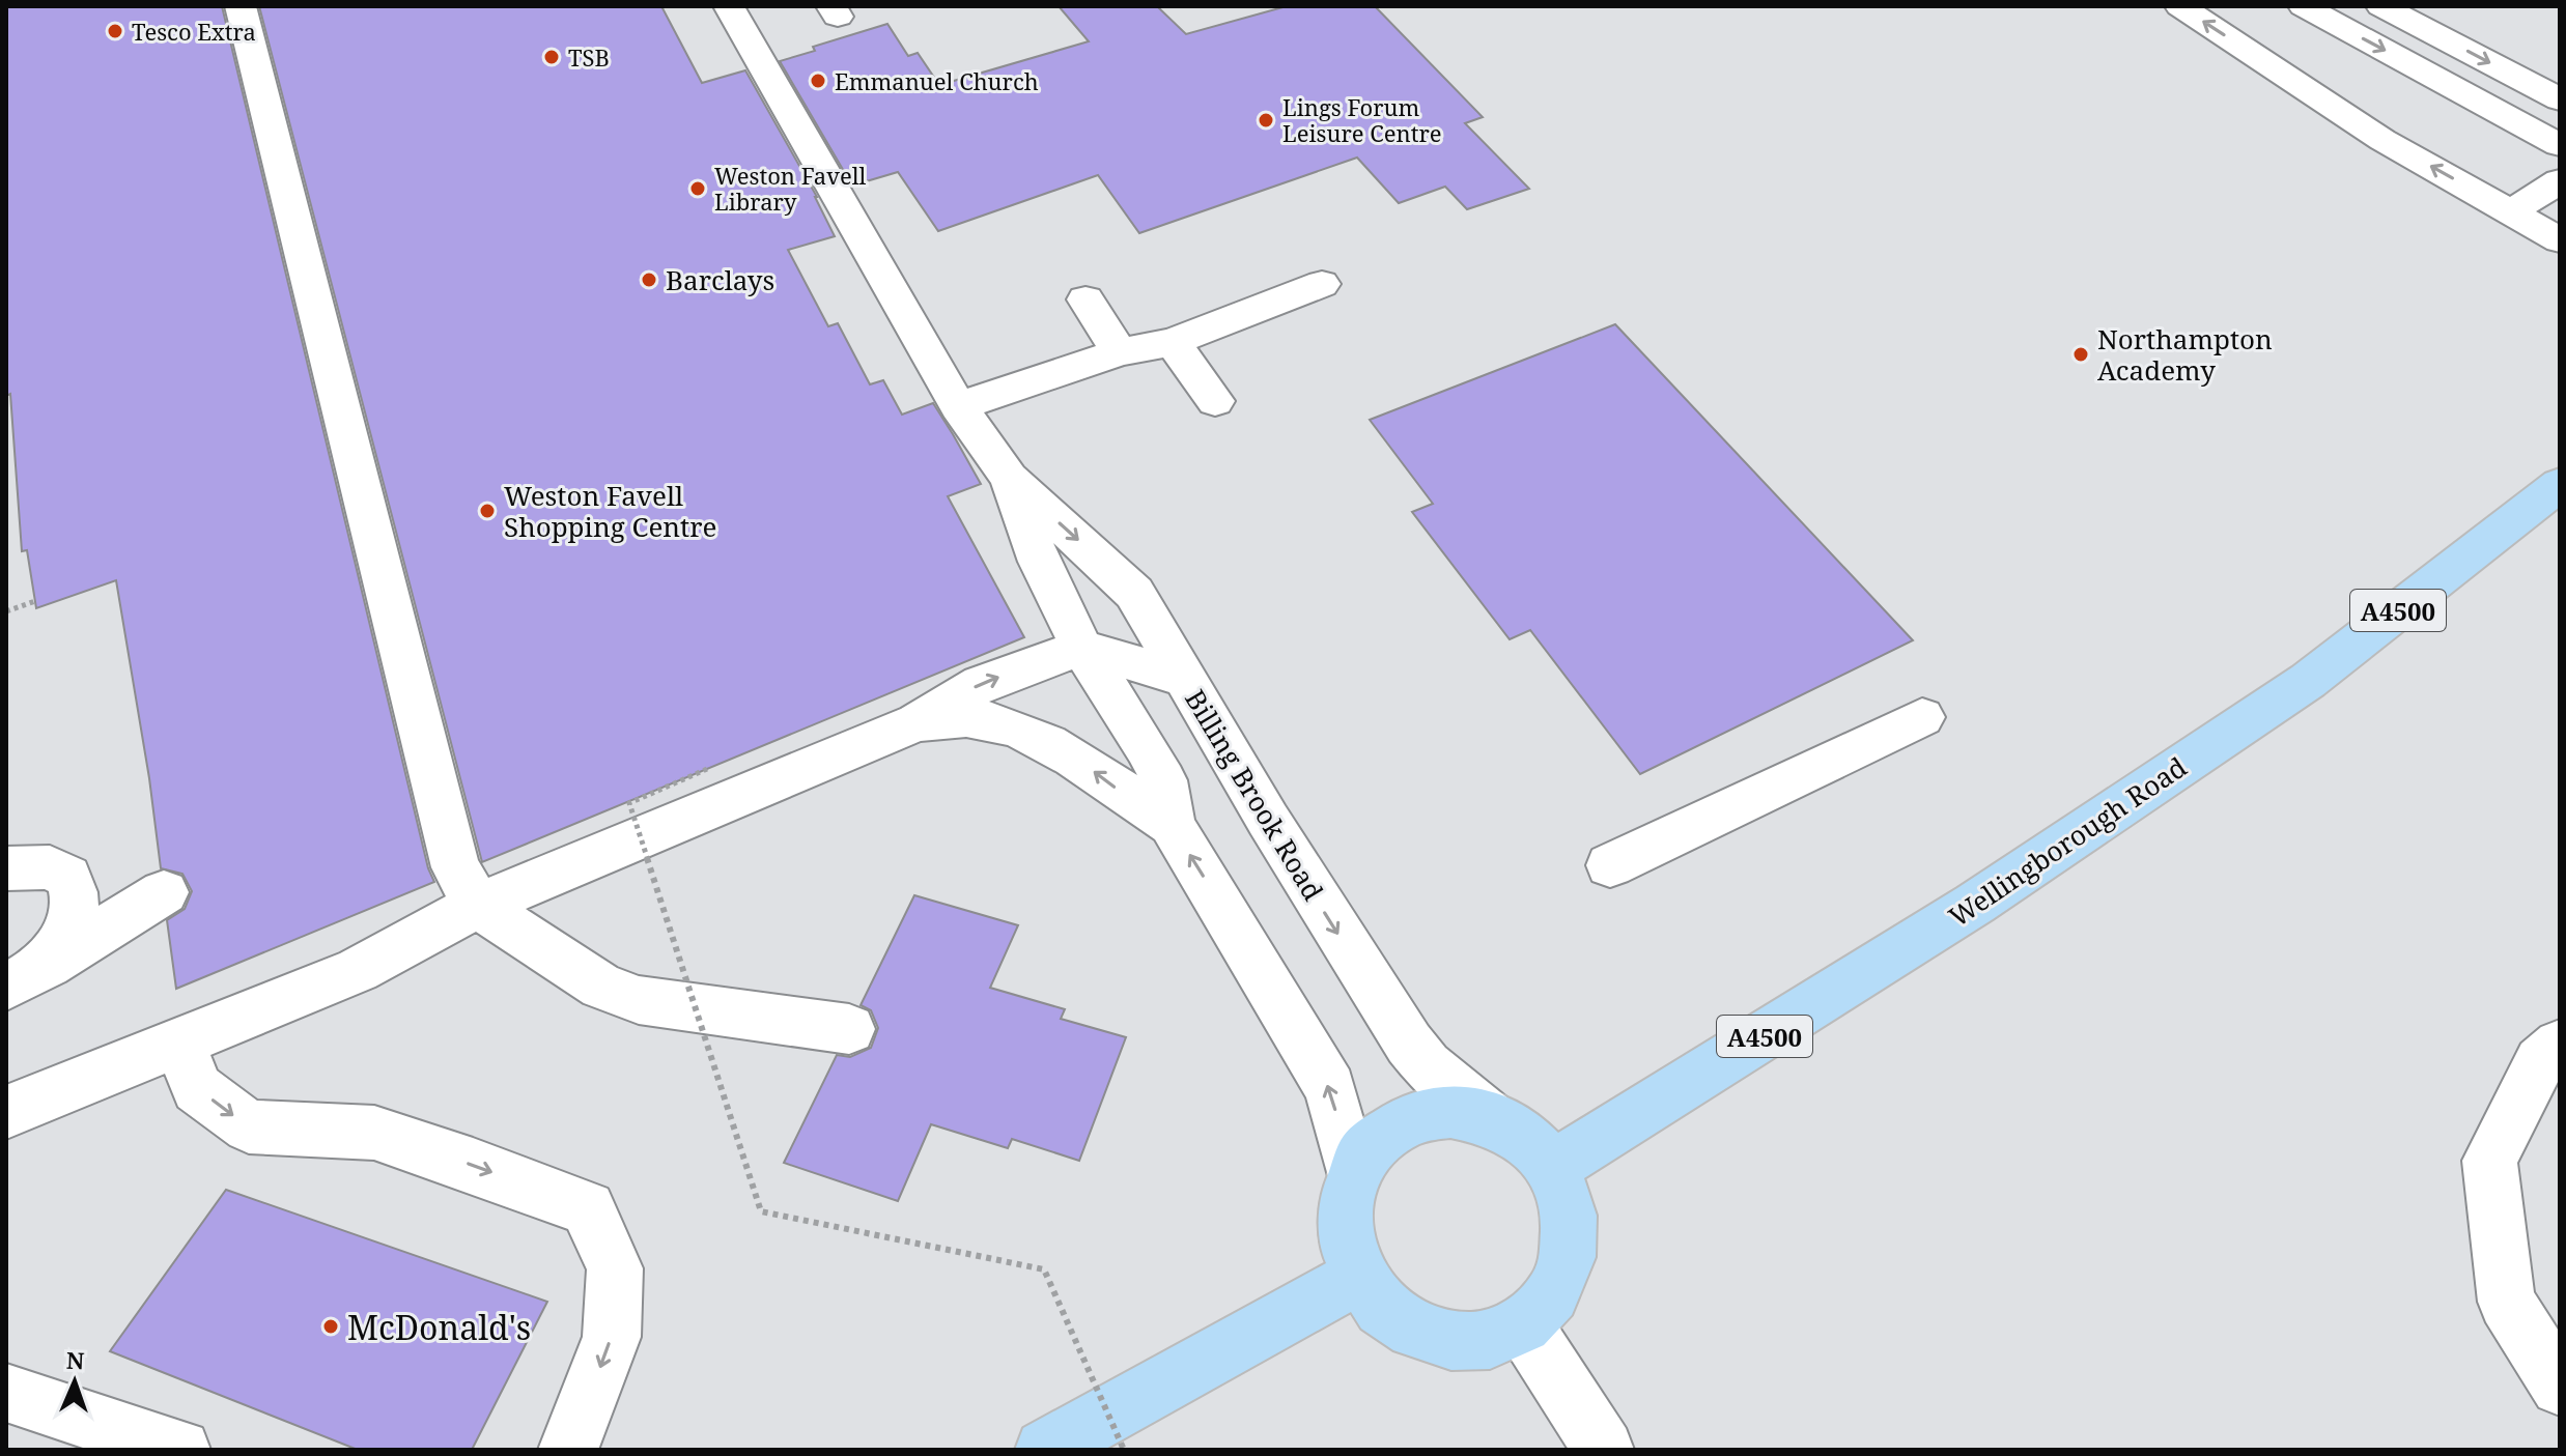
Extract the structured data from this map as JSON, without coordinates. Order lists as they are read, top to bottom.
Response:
{
  "streets": {
    "main road": ["A4500", "Wellingborough Road"],
    "street": ["Billing Brook Road"]
  },
  "crossings": [
    ["Billing Brook Road", "Wellingborough Road"]
  ],
  "places": [
    "Tesco Extra",
    "TSB",
    "Emmanuel Church",
    "Lings Forum Leisure Centre",
    "Weston Favell Library",
    "Barclays",
    "Northampton Academy",
    "Weston Favell Shopping Centre",
    "McDonald's"
  ],
  "north": "top"
}
